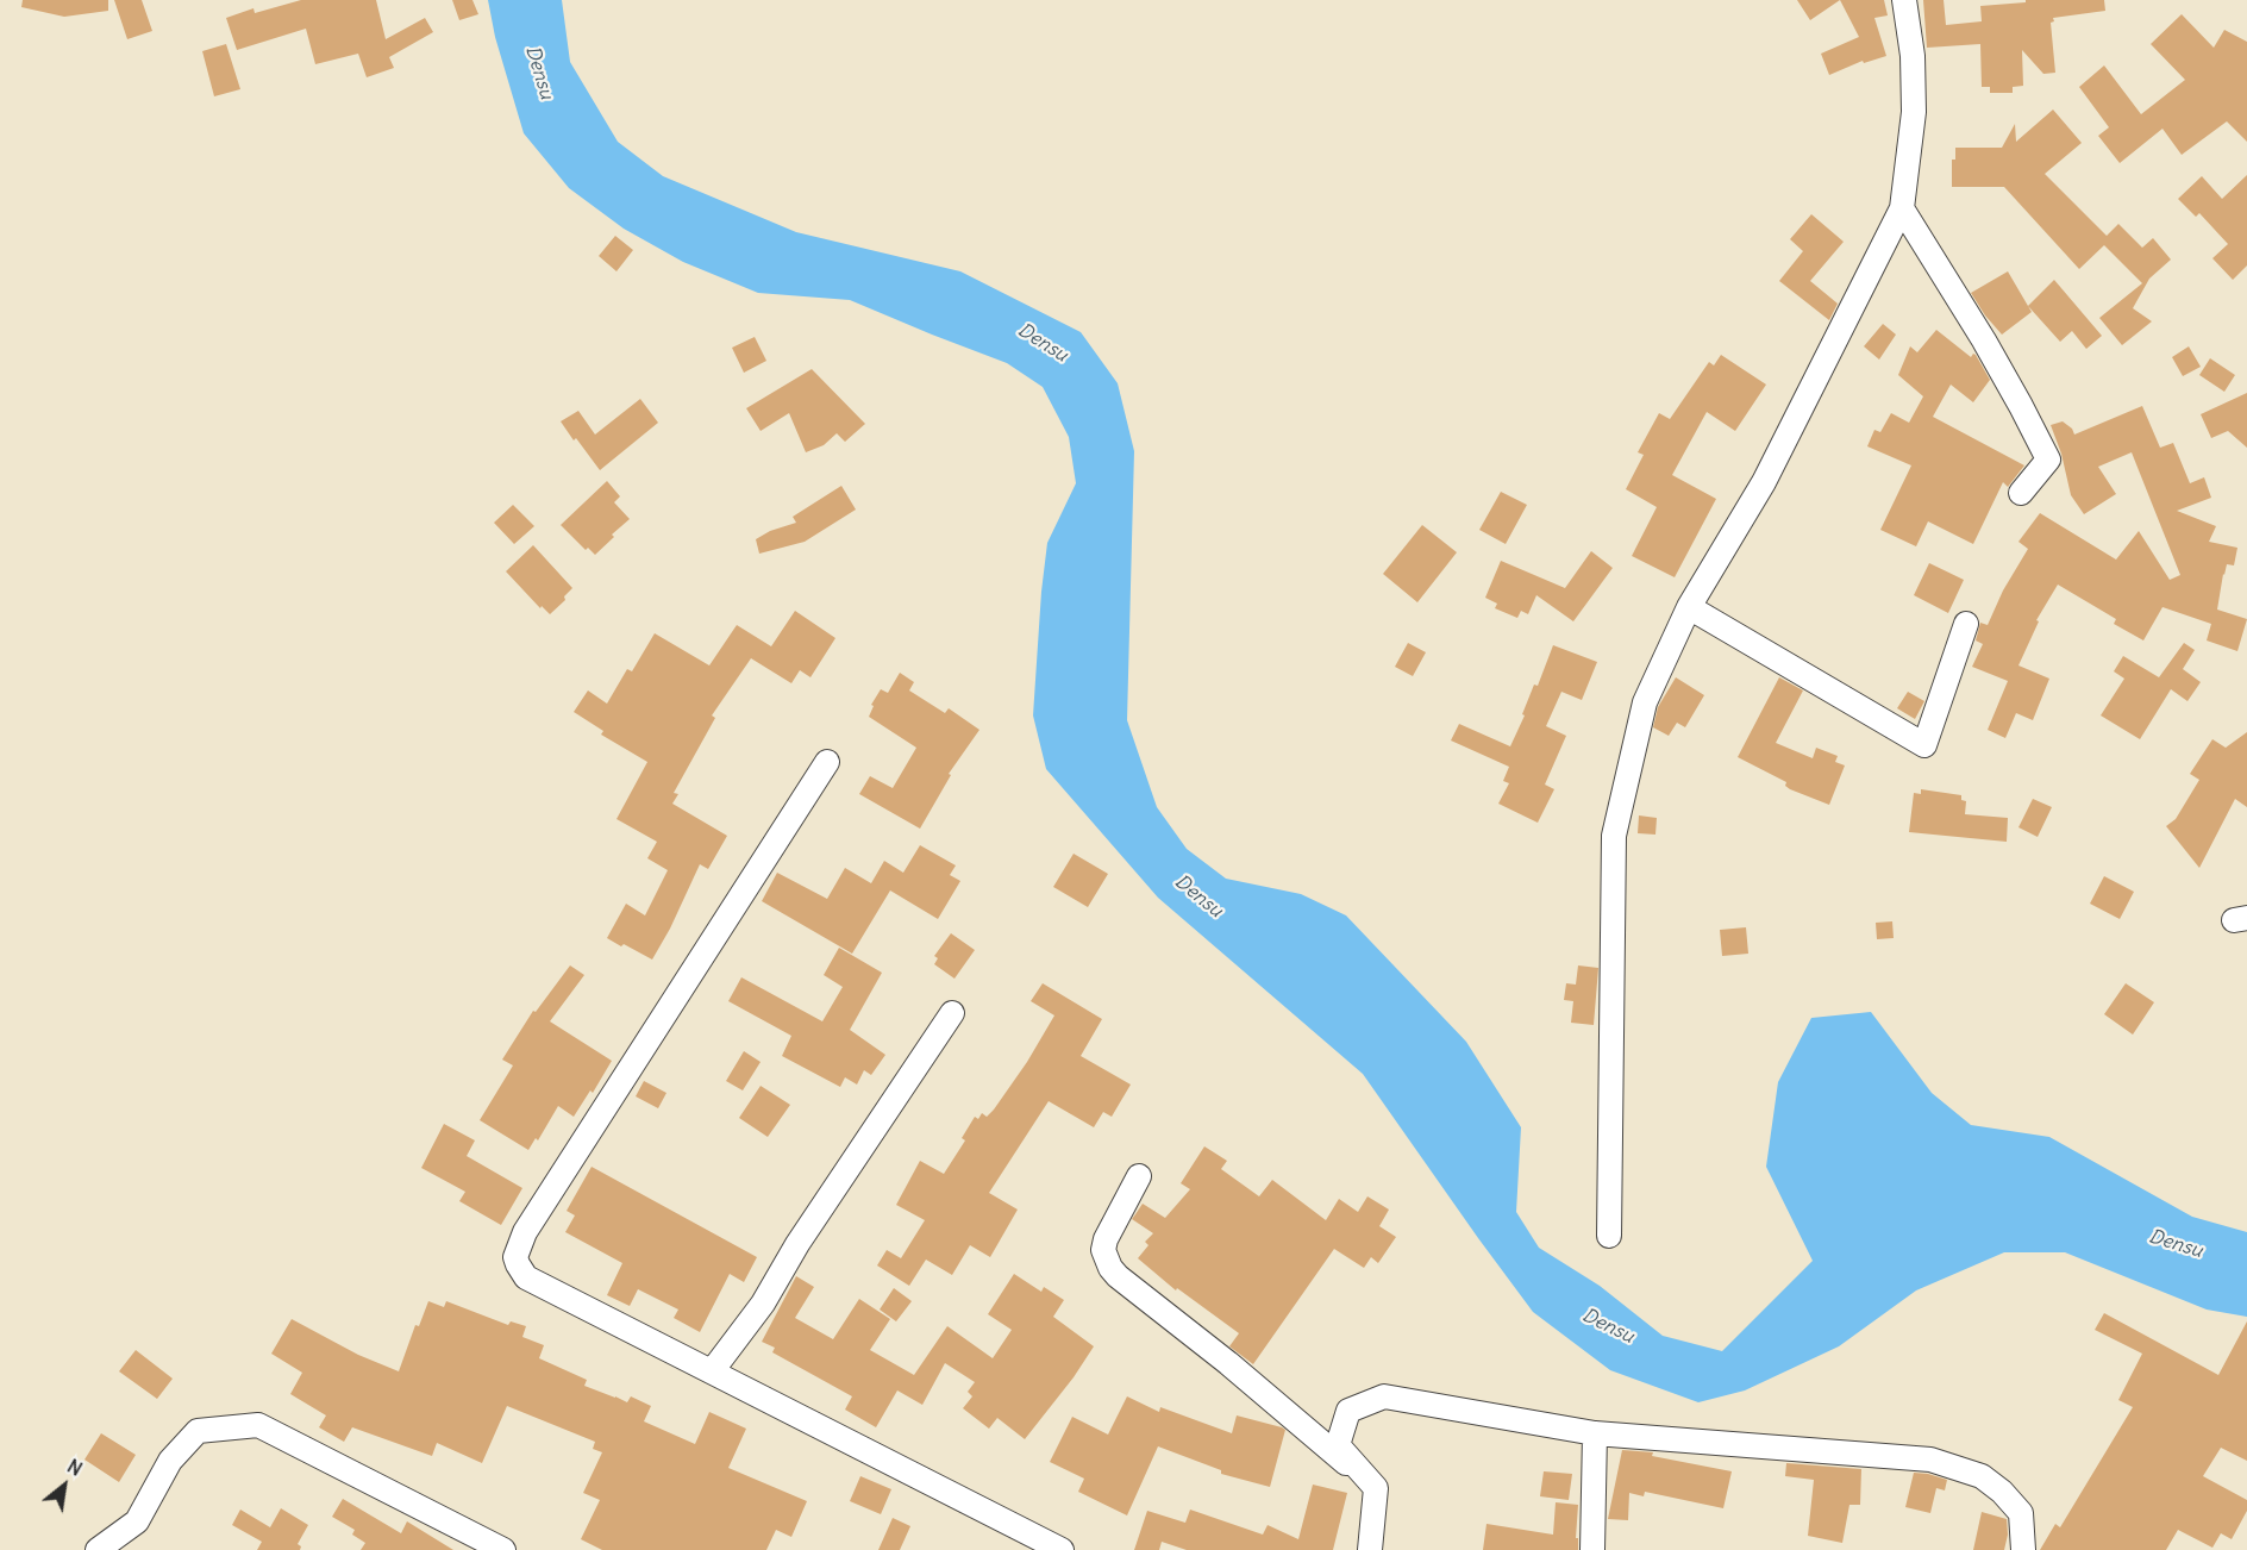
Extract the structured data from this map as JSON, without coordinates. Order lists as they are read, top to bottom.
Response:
{
  "water": ["Densu"],
  "north": "top right"
}
